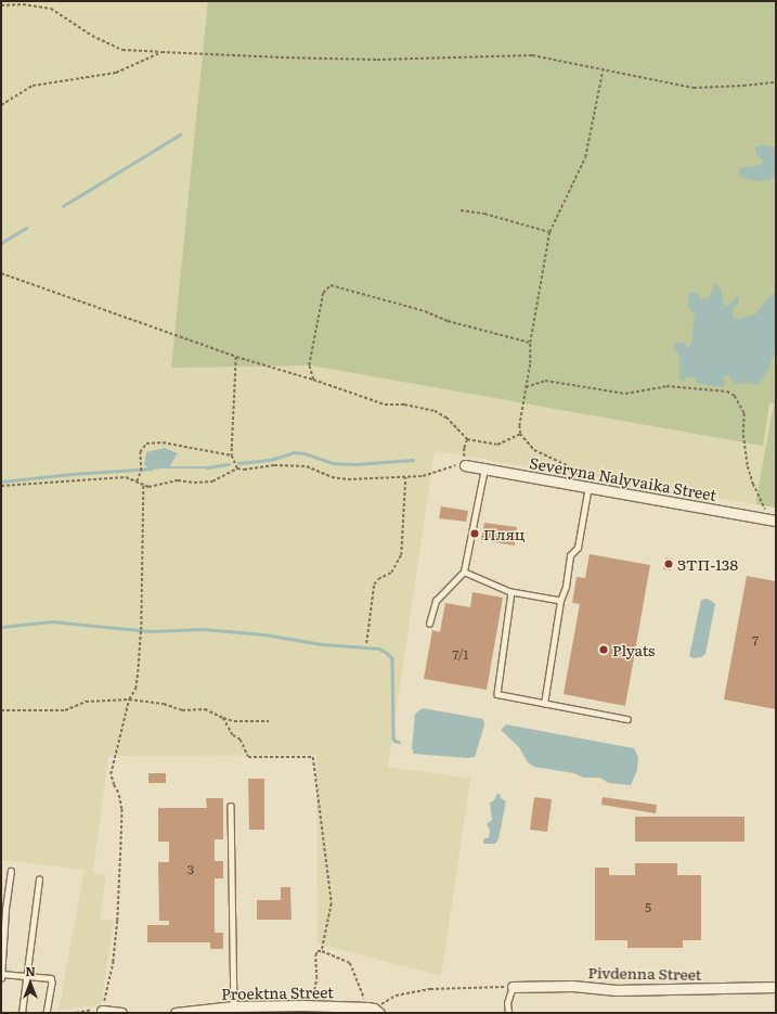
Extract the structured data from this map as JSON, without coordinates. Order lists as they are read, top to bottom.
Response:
{
  "streets": {
    "street": ["Severyna Nalyvaika Street", "Pivdenna Street", "Proektna Street"]
  },
  "places": ["Пляц", "ЗТП-138", "Plyats"],
  "house_numbers": [
    "7",
    "7/1",
    "3",
    "5"
  ],
  "north": "top"
}
